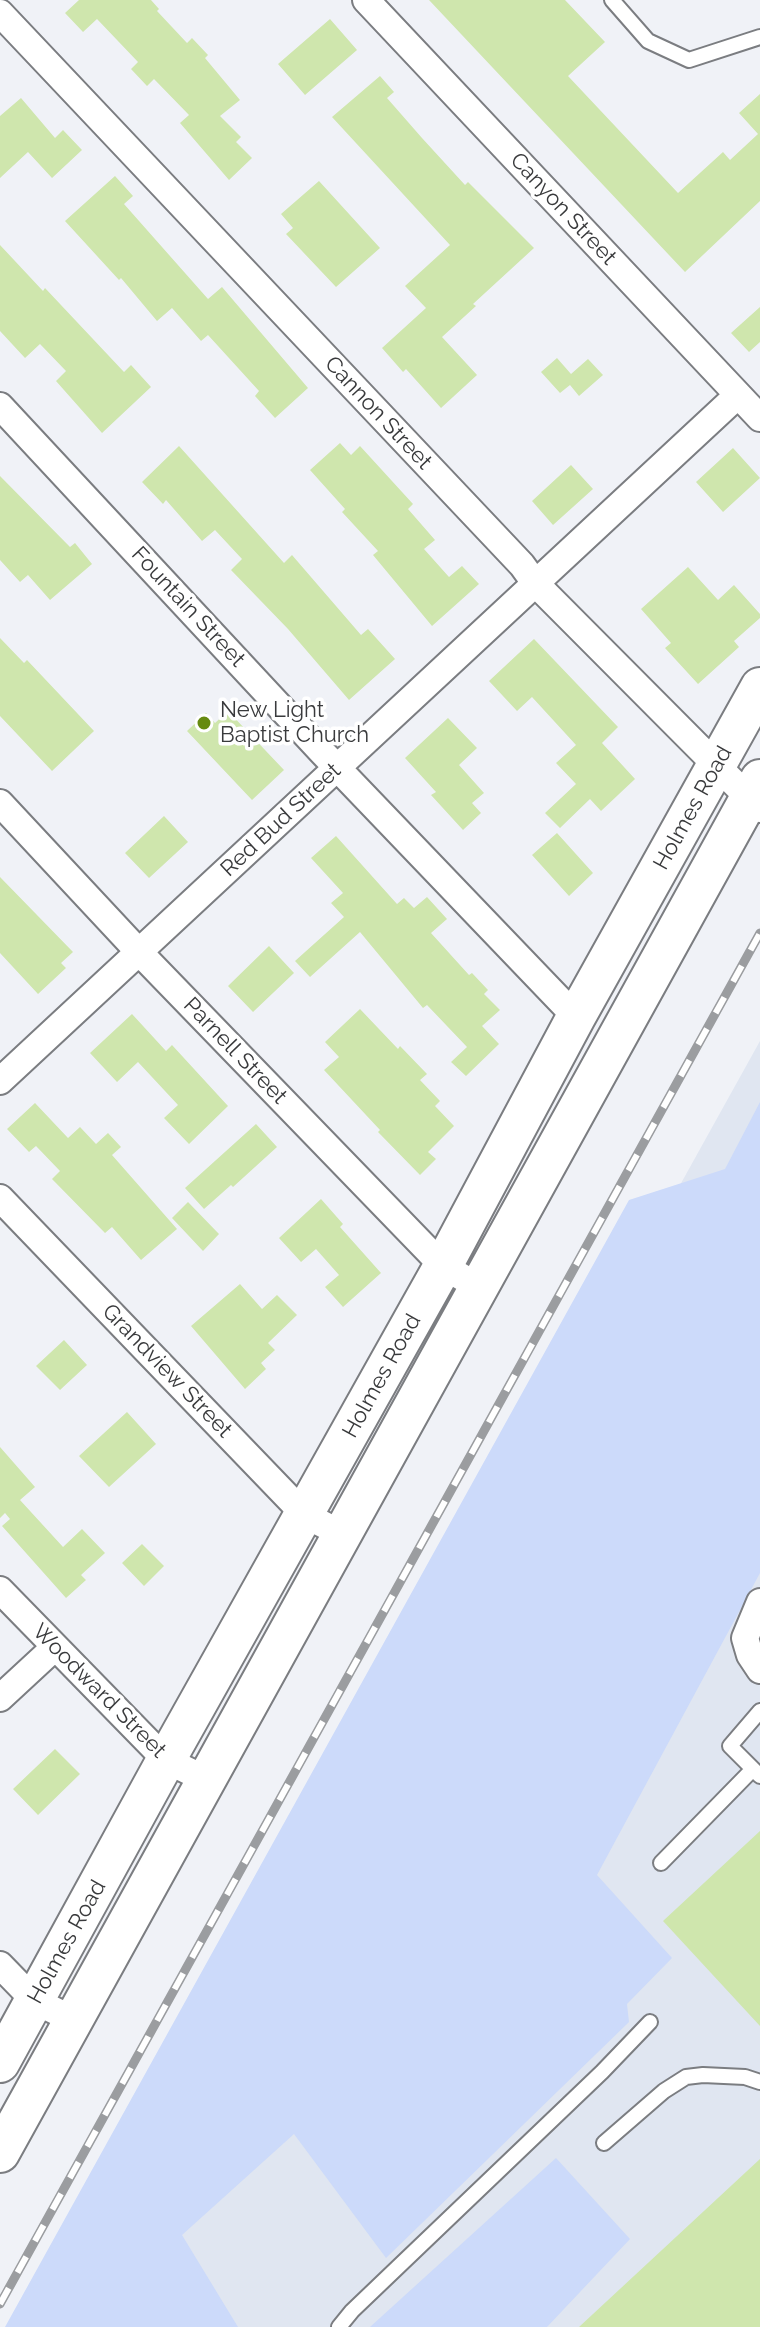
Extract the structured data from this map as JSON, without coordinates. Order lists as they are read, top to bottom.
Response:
{
  "streets": {
    "main road": ["Holmes Road"],
    "street": [
      "Canyon Street",
      "Cannon Street",
      "Fountain Street",
      "Red Bud Street",
      "Parnell Street",
      "Grandview Street",
      "Woodward Street"
    ]
  },
  "crossings": [
    ["Canyon Street", "Red Bud Street"],
    ["Cannon Street", "Holmes Road"],
    ["Cannon Street", "Red Bud Street"],
    ["Fountain Street", "Holmes Road"],
    ["Fountain Street", "Red Bud Street"],
    ["Holmes Road", "Parnell Street"],
    ["Holmes Road", "Grandview Street"],
    ["Holmes Road", "Woodward Street"],
    ["Red Bud Street", "Parnell Street"]
  ],
  "places": ["New Light Baptist Church"]
}
